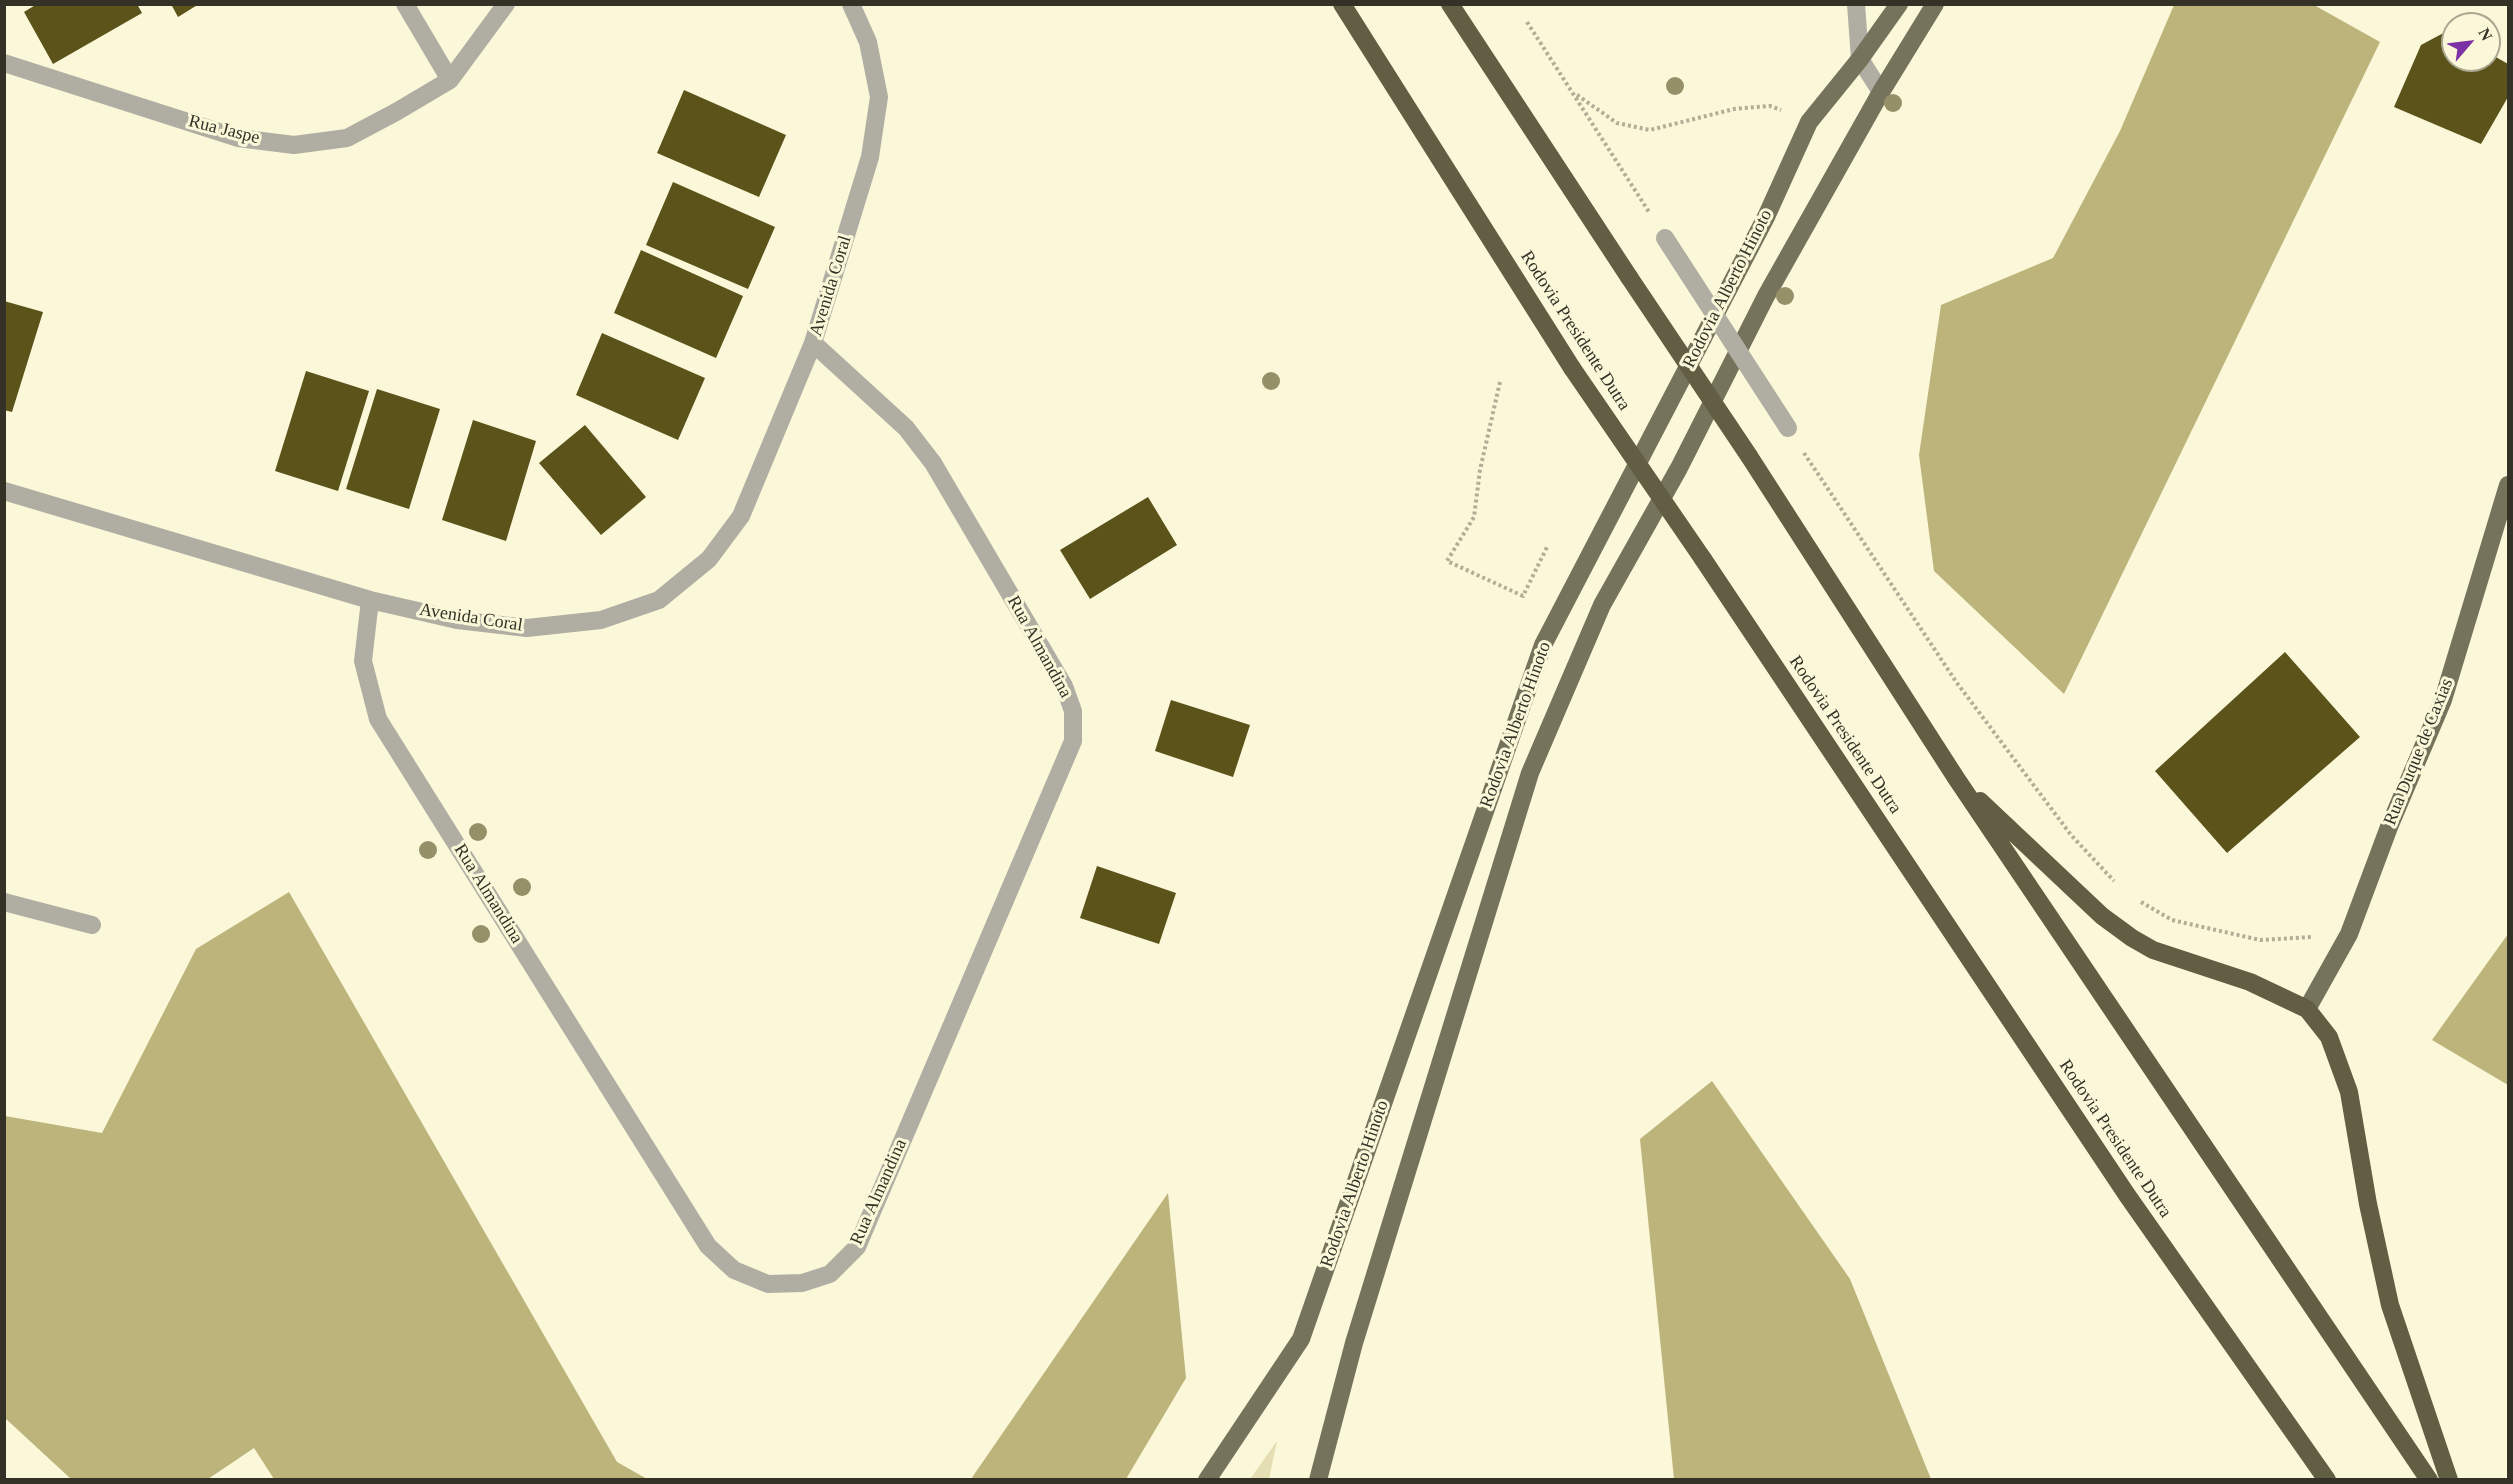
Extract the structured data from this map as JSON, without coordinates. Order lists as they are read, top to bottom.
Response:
{
  "streets": {
    "highway": ["Rodovia Presidente Dutra"],
    "main road": ["Rodovia Alberto Hinoto", "Rua Duque de Caxias"],
    "street": ["Rua Jaspe", "Avenida Coral", "Rua Almandina"]
  },
  "crossings": [
    ["Avenida Coral", "Rua Almandina"]
  ],
  "north": "top right"
}
